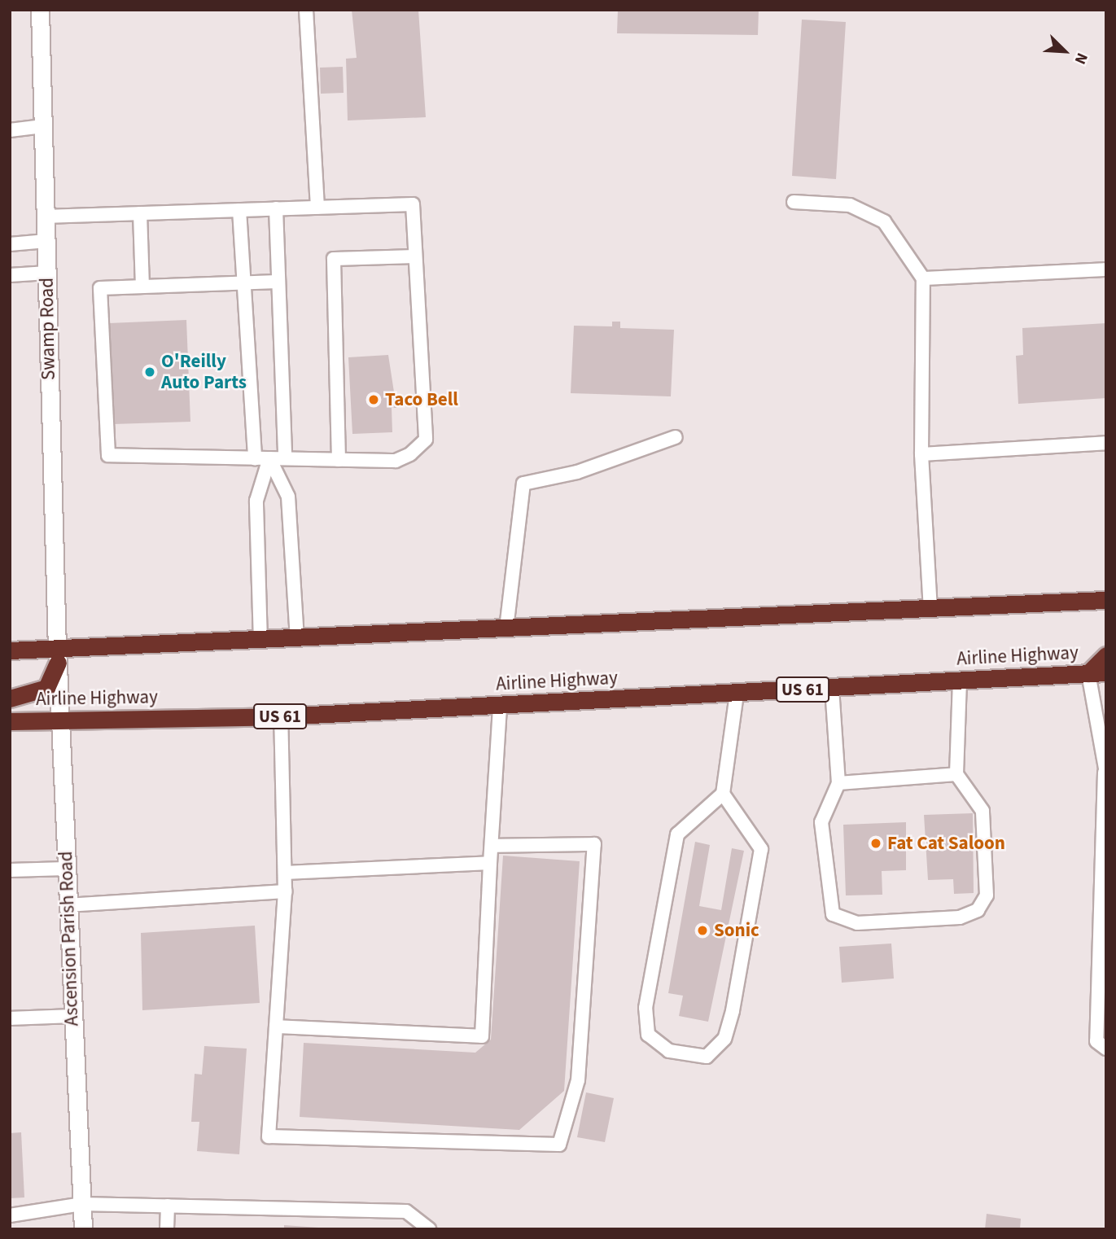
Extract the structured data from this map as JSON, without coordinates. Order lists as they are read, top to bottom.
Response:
{
  "streets": {
    "highway": ["Airline Highway", "US 61"],
    "street": ["Swamp Road", "Ascension Parish Road"]
  },
  "crossings": [
    ["Swamp Road", "Ascension Parish Road"],
    ["Airline Highway", "Ascension Parish Road"]
  ],
  "places": [
    "O'Reilly Auto Parts",
    "Taco Bell",
    "Fat Cat Saloon",
    "Sonic"
  ],
  "north": "bottom right"
}
